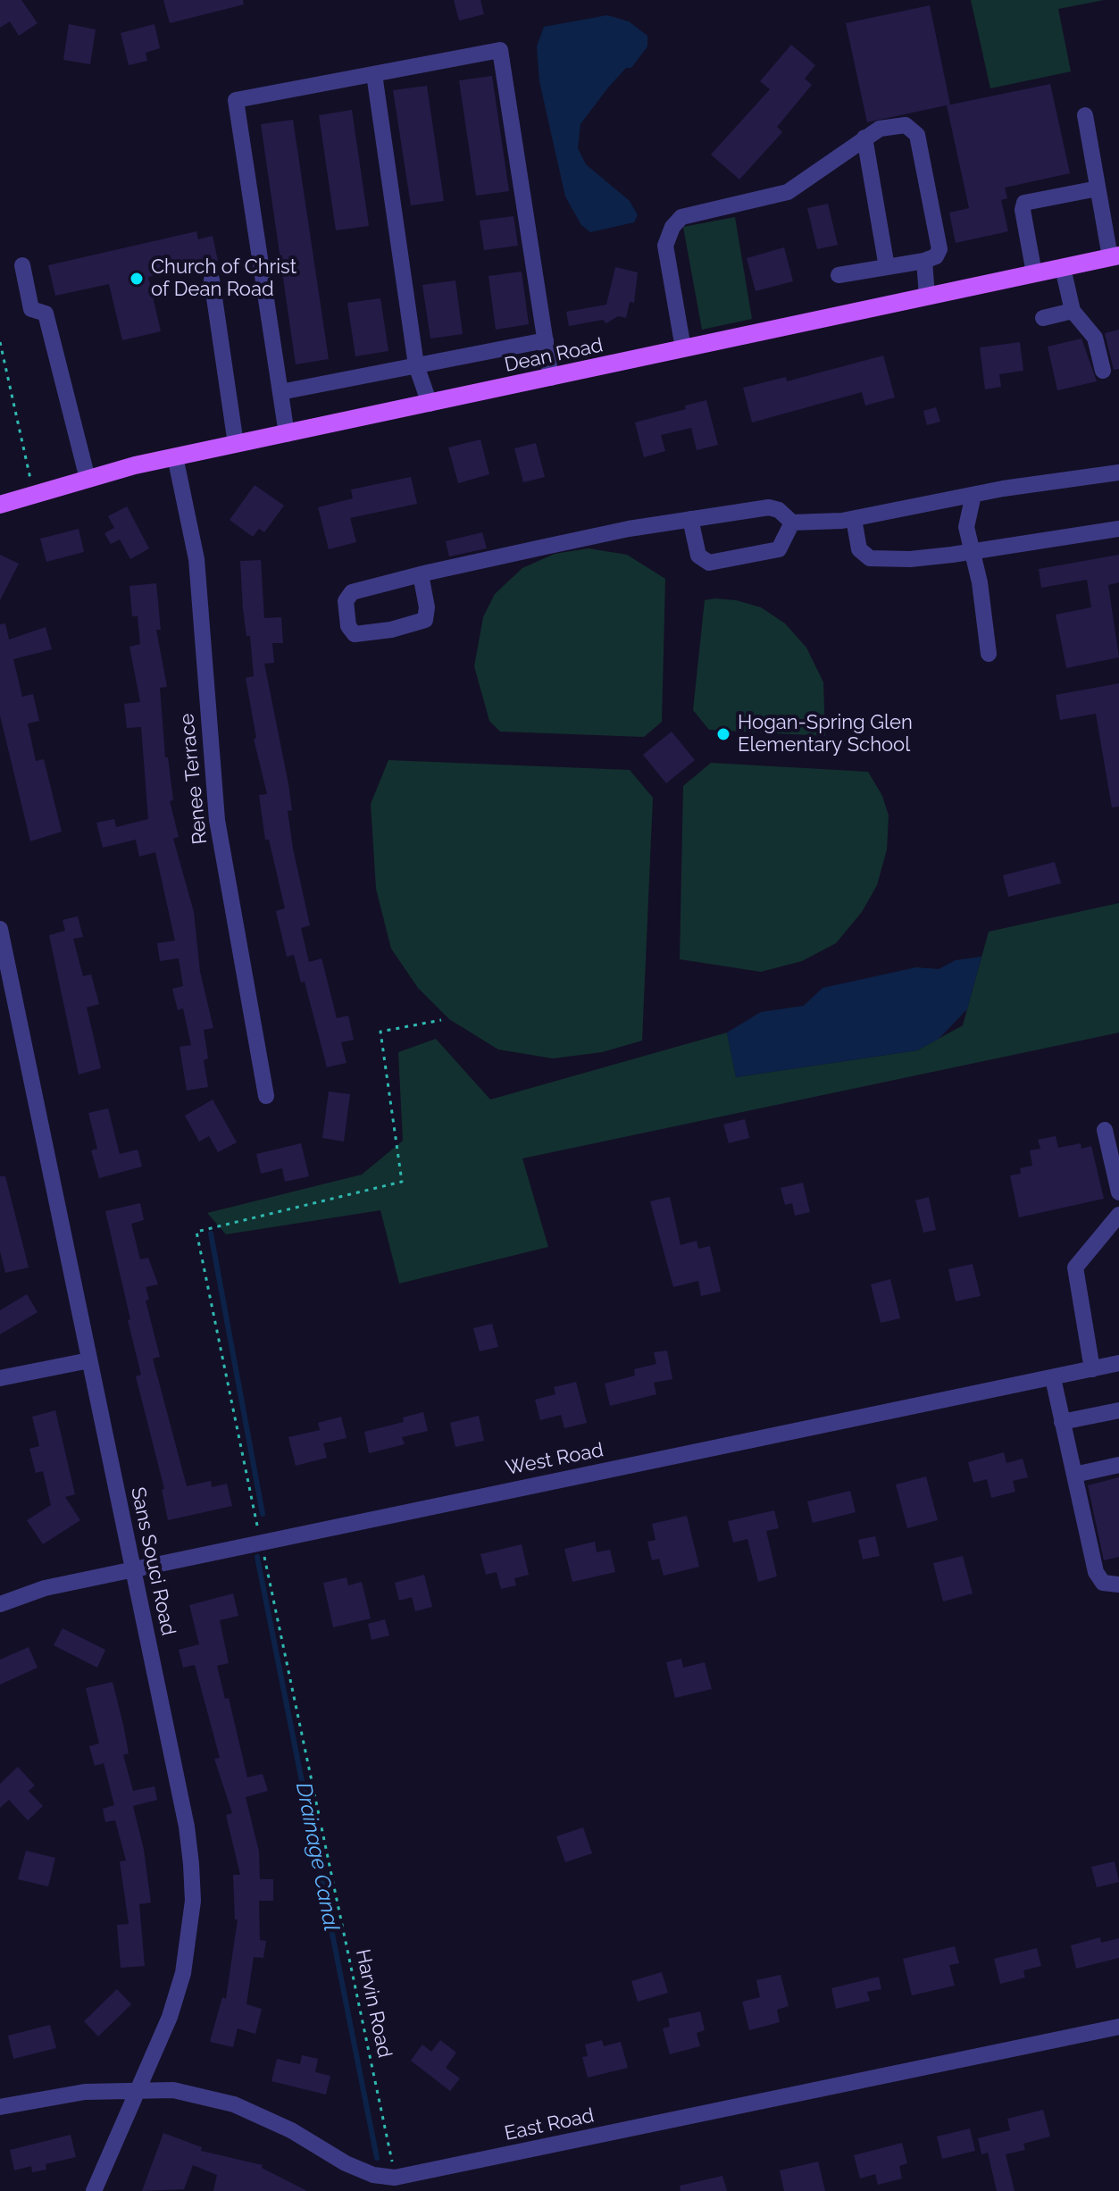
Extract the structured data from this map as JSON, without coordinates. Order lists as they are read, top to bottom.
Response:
{
  "streets": {
    "main road": ["Dean Road"],
    "street": [
      "Renee Terrace",
      "West Road",
      "Sans Souci Road",
      "East Road"
    ],
    "path": ["Harvin Road"]
  },
  "crossings": [
    ["Dean Road", "Renee Terrace"],
    ["West Road", "Sans Souci Road"],
    ["West Road", "Harvin Road"],
    ["Sans Souci Road", "East Road"],
    ["Harvin Road", "East Road"]
  ],
  "water": ["Drainage Canal"],
  "places": ["Church of Christ of Dean Road", "Hogan-Spring Glen Elementary School"]
}
